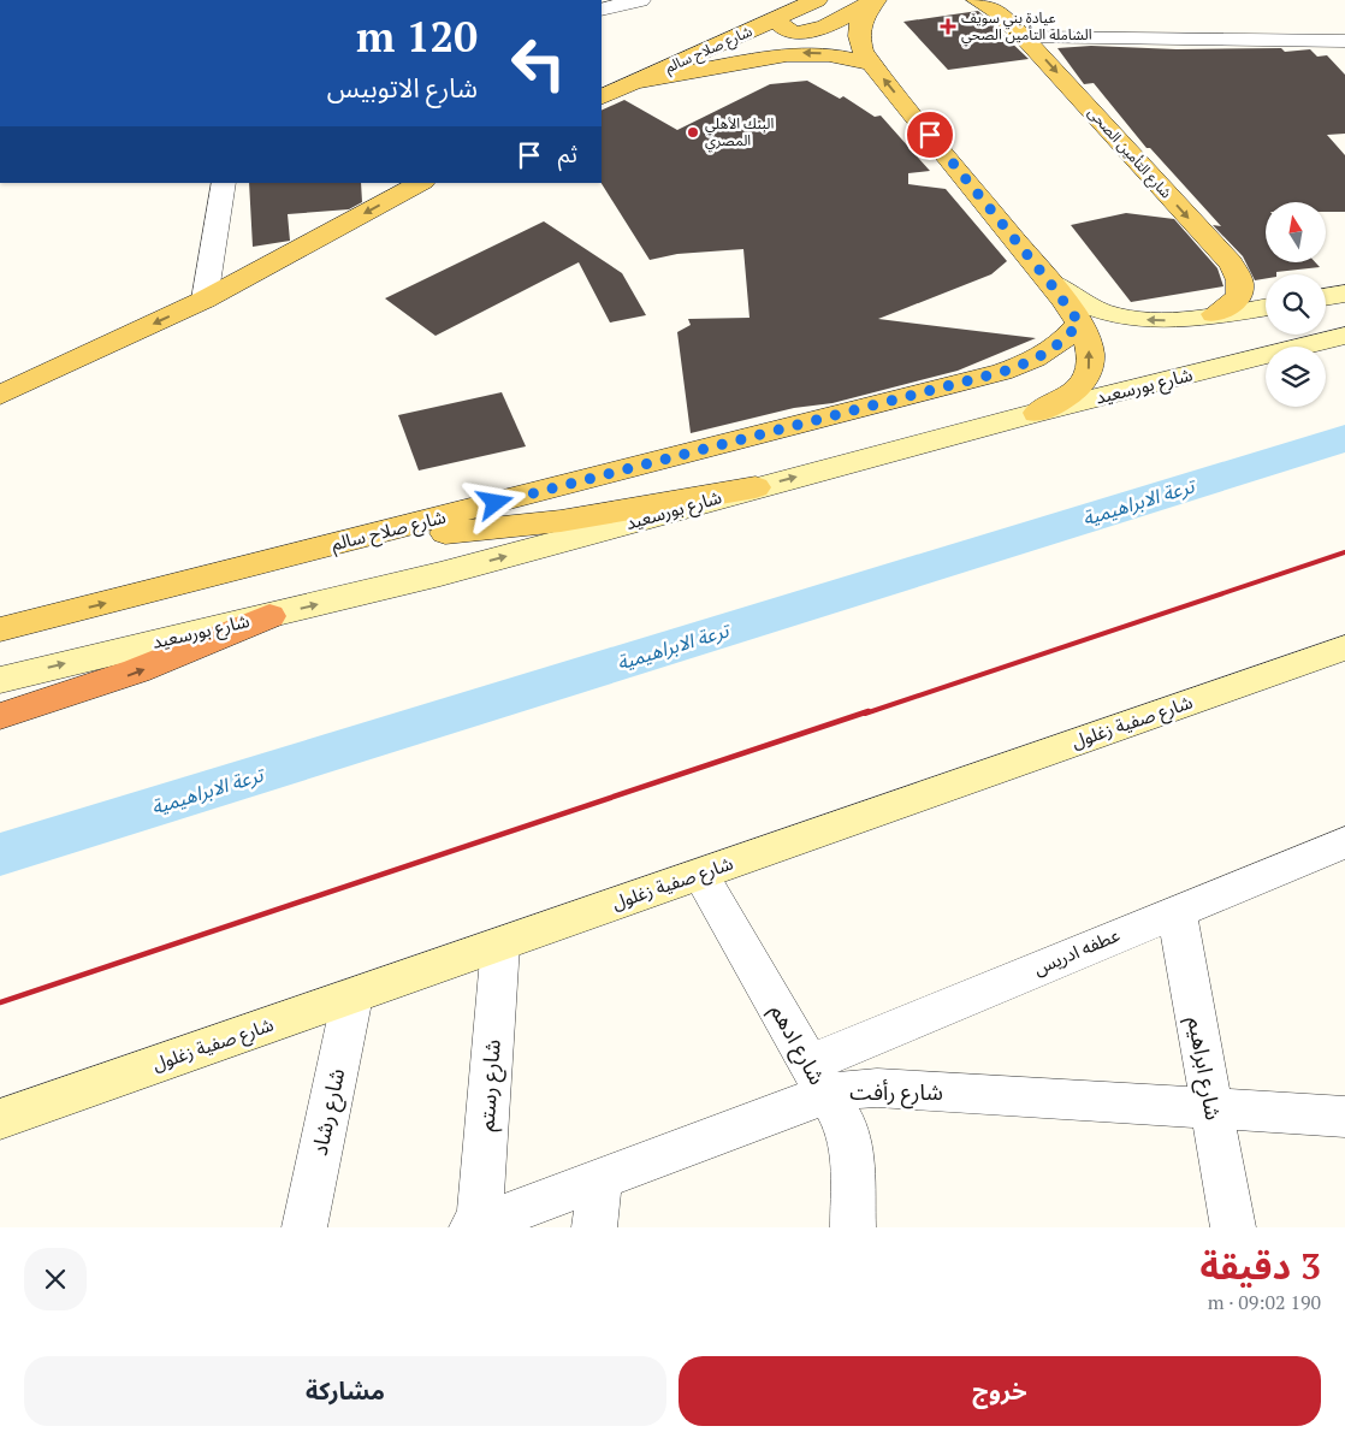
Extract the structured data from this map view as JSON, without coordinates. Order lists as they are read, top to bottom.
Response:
{
  "streets": {
    "main road": [
      "شارع صلاح سالم",
      "شارع التأمين الصحى",
      "شارع بورسعيد",
      "شارع صفية زغلول"
    ],
    "street": [
      "عطفه ادريس",
      "شارع ادهم",
      "شارع ابراهيم",
      "شارع رستم",
      "شارع رأفت",
      "شارع رشاد"
    ]
  },
  "crossings": [
    ["شارع صفية زغلول", "شارع ادهم"],
    ["شارع صفية زغلول", "شارع رستم"],
    ["شارع صفية زغلول", "شارع رشاد"],
    ["عطفه ادريس", "شارع ادهم"],
    ["عطفه ادريس", "شارع ابراهيم"],
    ["عطفه ادريس", "شارع رأفت"],
    ["شارع ادهم", "شارع رأفت"],
    ["شارع ابراهيم", "شارع رأفت"],
    ["شارع رستم", "شارع رأفت"]
  ],
  "one_way": ["شارع التأمين الصحى"],
  "water": ["ترعة الابراهيمية"],
  "places": {
    "health": ["عيادة بني سويف الشاملة التأمين الصحي"],
    "other": ["البنك الأهلي المصري"]
  },
  "north": "top",
  "page": {
    "turn": ["120 m", "شارع الاتوبيس"],
    "then": "ثم",
    "heading": ["3 دقيقة", "190 m · 09:02"],
    "buttons": ["خروج", "مشاركة"]
  }
}
